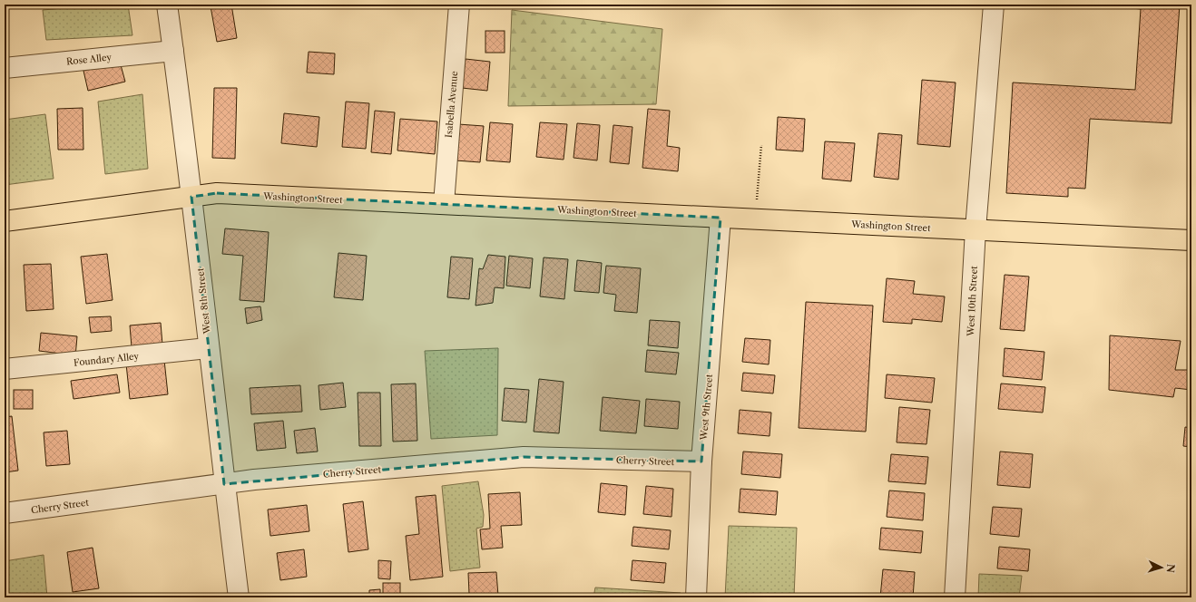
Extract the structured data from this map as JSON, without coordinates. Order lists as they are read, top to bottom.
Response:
{
  "streets": {
    "main road": ["Washington Street"],
    "street": [
      "Rose Alley",
      "Isabella Avenue",
      "West 8th Street",
      "West 10th Street",
      "Foundary Alley",
      "West 9th Street",
      "Cherry Street"
    ]
  },
  "crossings": [
    ["Rose Alley", "West 8th Street"],
    ["Isabella Avenue", "Washington Street"],
    ["Washington Street", "West 8th Street"],
    ["Washington Street", "West 10th Street"],
    ["Washington Street", "West 9th Street"],
    ["West 8th Street", "Foundary Alley"],
    ["West 8th Street", "Cherry Street"],
    ["West 9th Street", "Cherry Street"]
  ],
  "north": "right"
}
